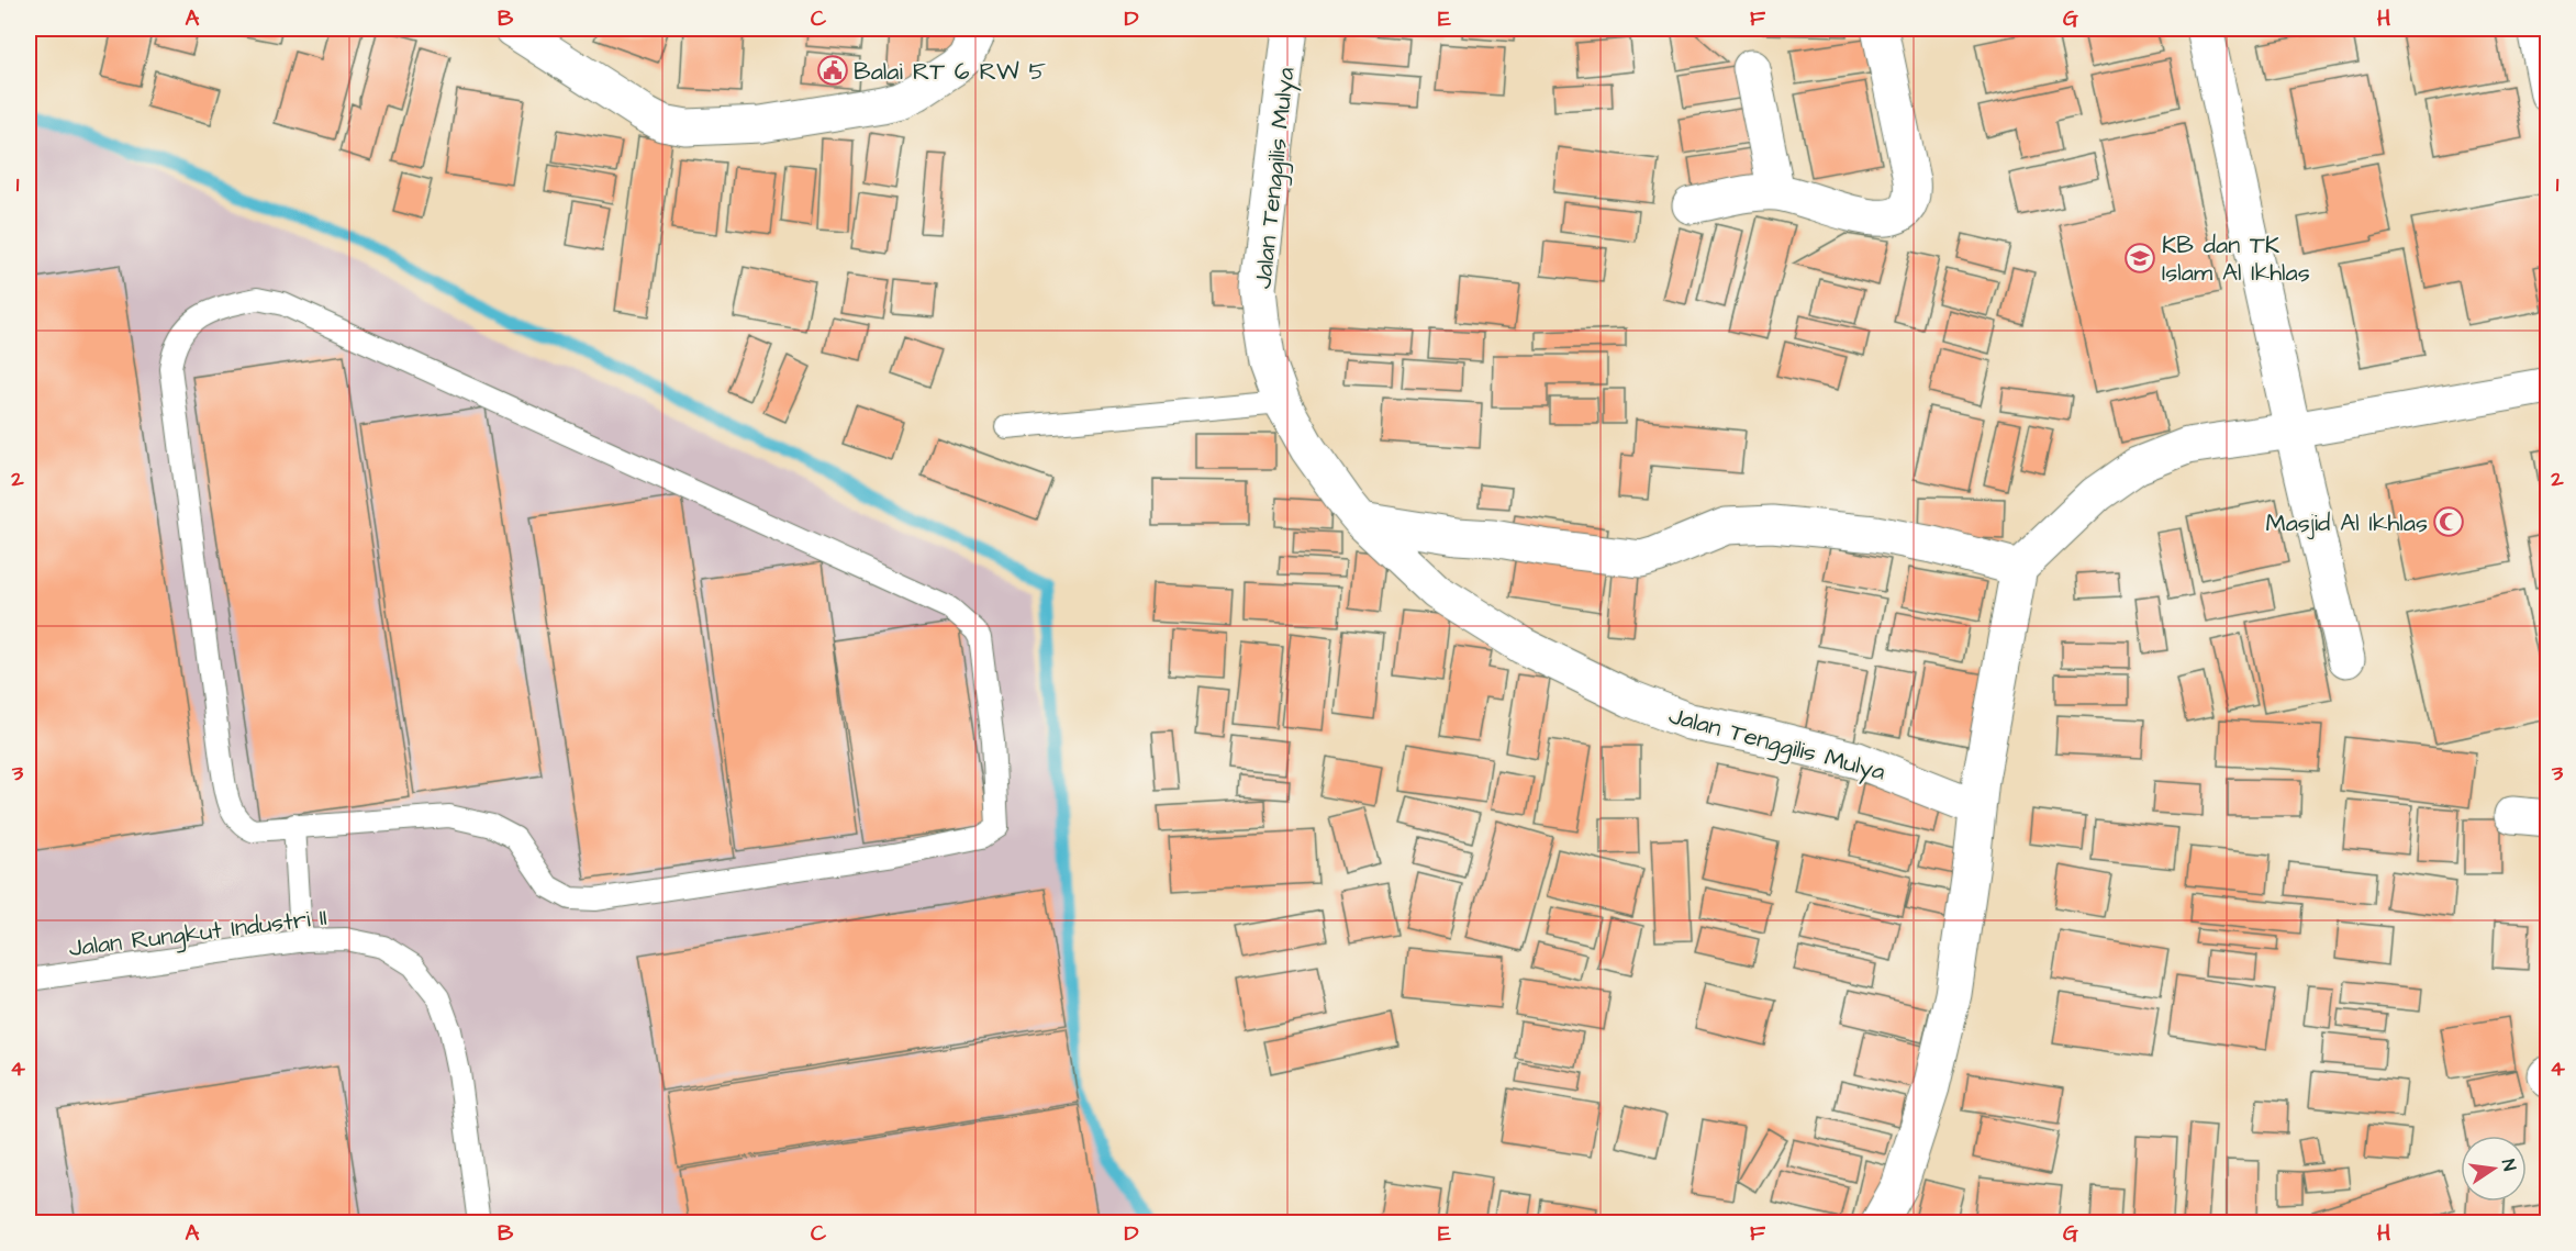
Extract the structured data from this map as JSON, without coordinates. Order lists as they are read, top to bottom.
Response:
{
  "streets": {
    "street": ["Jalan Tenggilis Mulya"],
    "lane": ["Jalan Rungkut Industri II"]
  },
  "places": {
    "public building": ["Balai RT 6 RW 5"],
    "school or university": ["KB dan TK Islam Al Ikhlas"],
    "mosque": ["Masjid Al Ikhlas"]
  },
  "north": "right",
  "grid": {
    "columns": [
      "A",
      "B",
      "C",
      "D",
      "E",
      "F",
      "G",
      "H"
    ],
    "rows": [
      "1",
      "2",
      "3",
      "4"
    ]
  }
}
